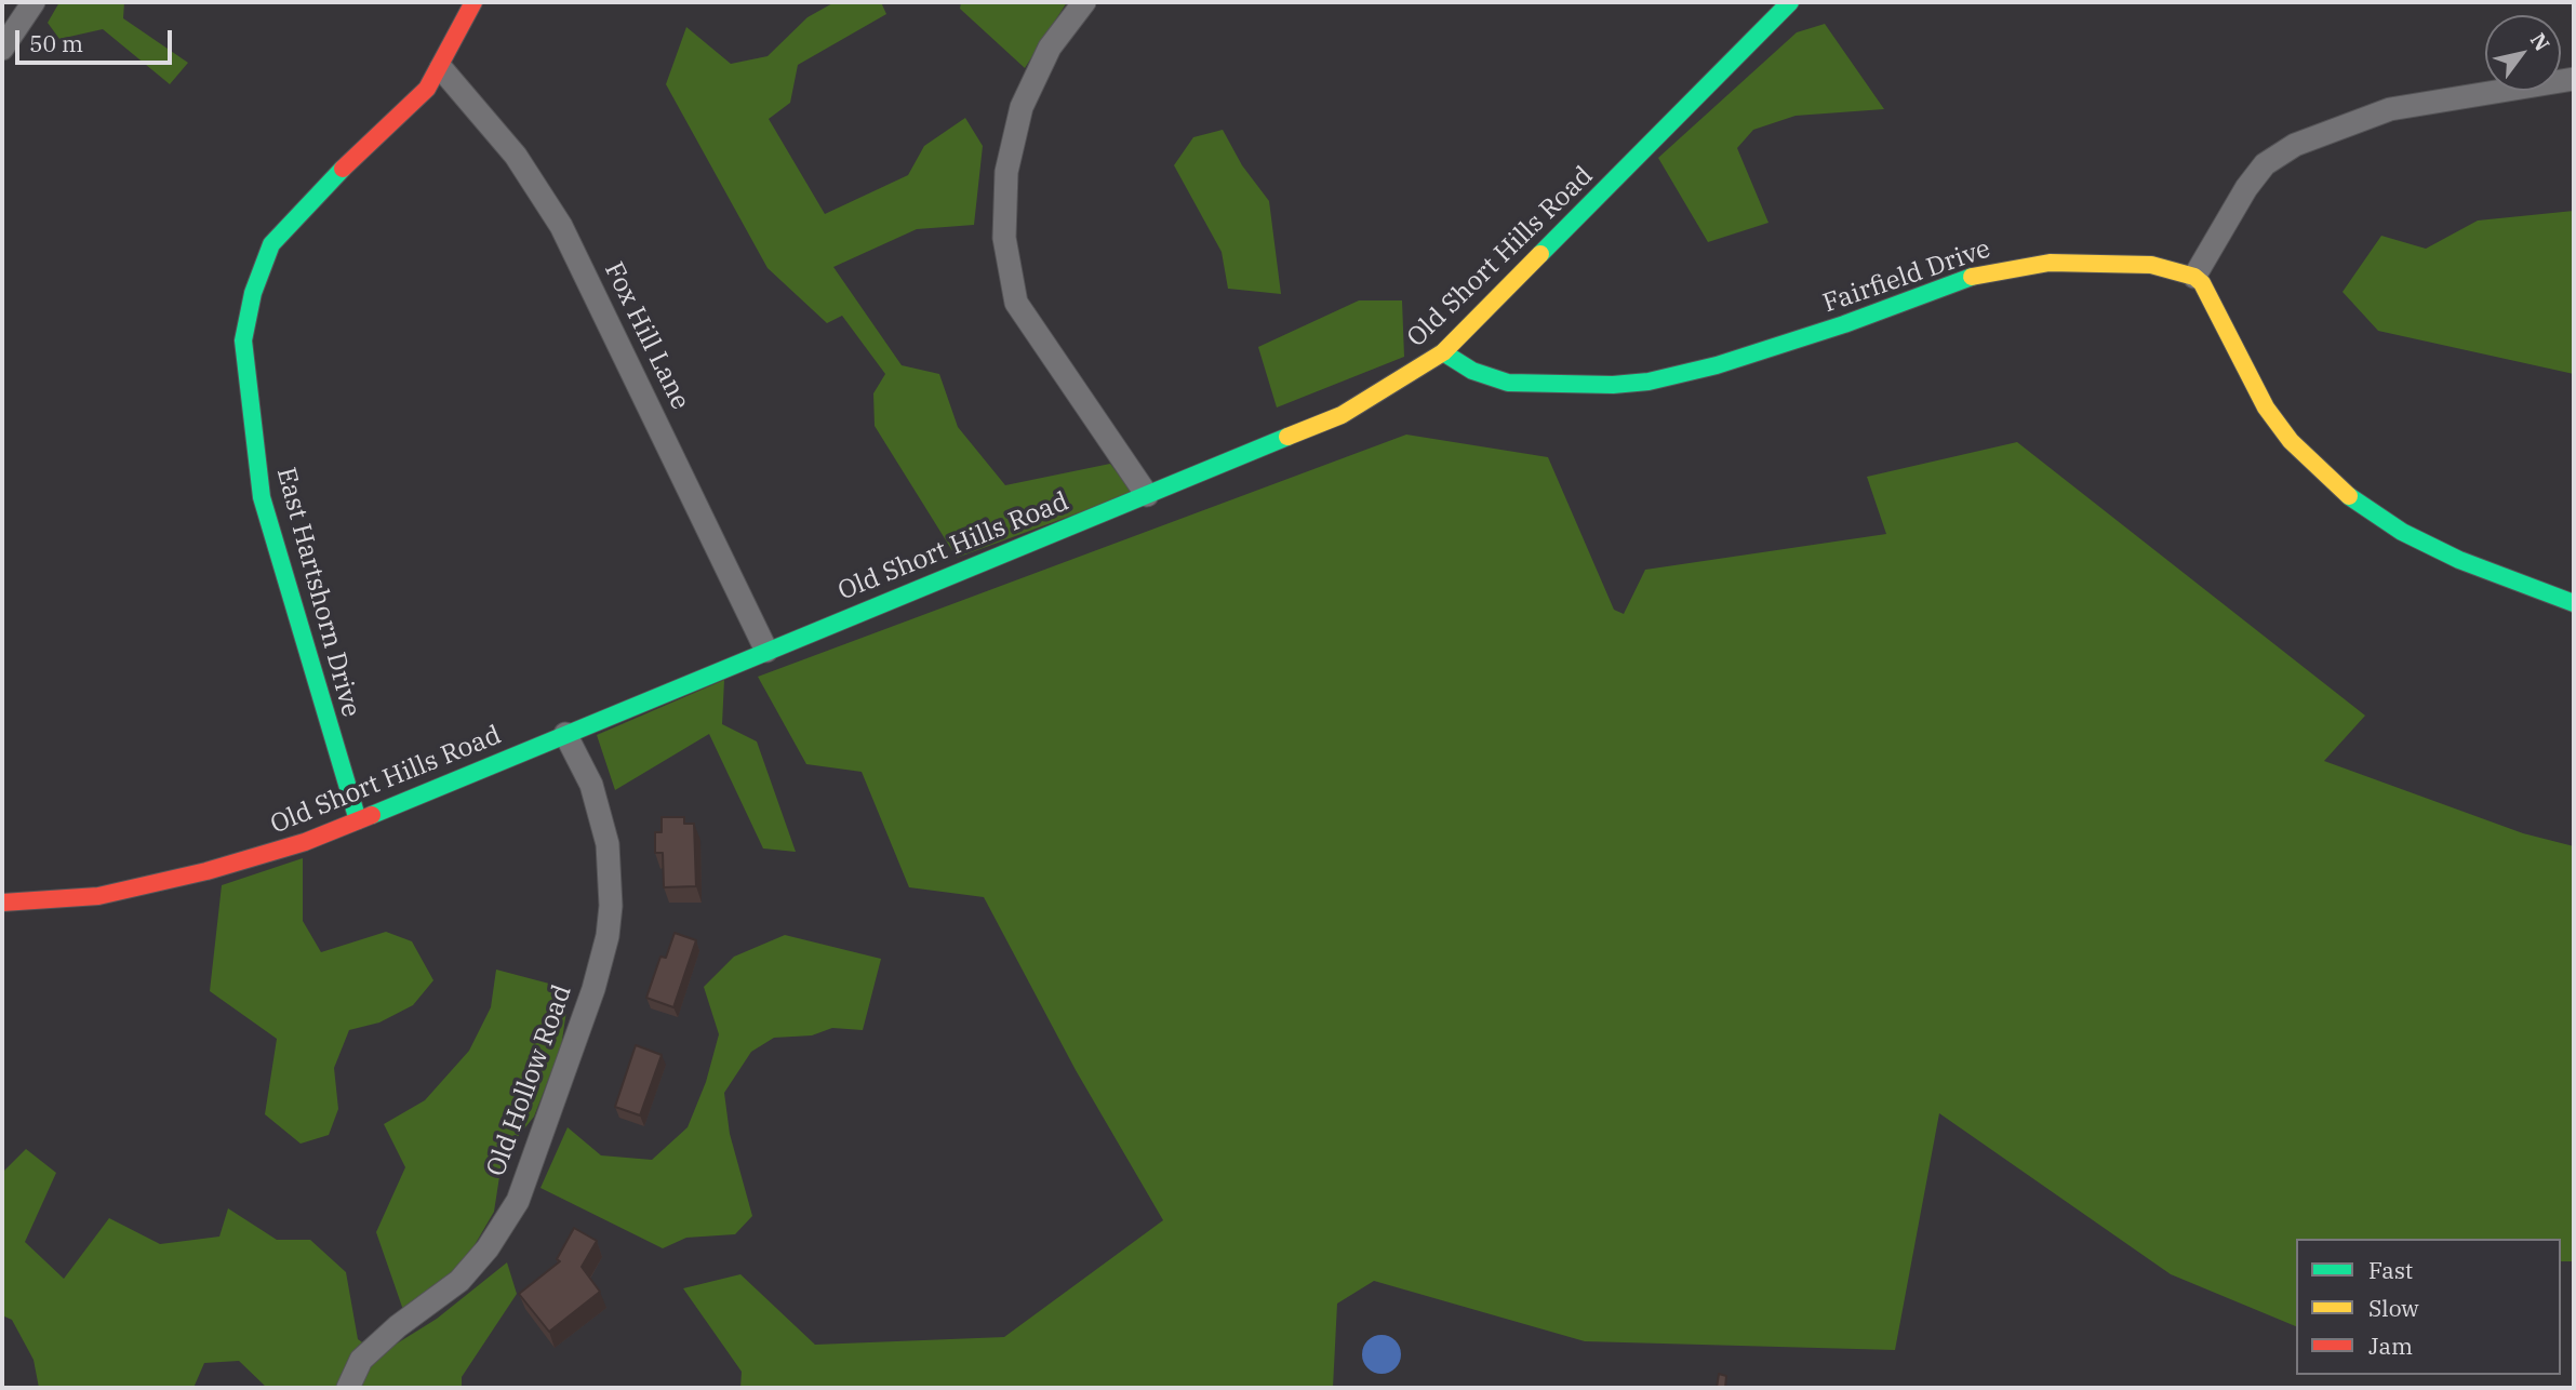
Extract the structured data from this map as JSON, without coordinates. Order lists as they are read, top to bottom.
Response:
{
  "streets": {
    "street": [
      "Old Short Hills Road",
      "Fairfield Drive",
      "Fox Hill Lane",
      "East Hartshorn Drive",
      "Old Hollow Road"
    ]
  },
  "crossings": [
    ["Old Short Hills Road", "Fairfield Drive"],
    ["Old Short Hills Road", "Fox Hill Lane"],
    ["Old Short Hills Road", "East Hartshorn Drive"],
    ["Old Short Hills Road", "Old Hollow Road"],
    ["Fox Hill Lane", "East Hartshorn Drive"]
  ],
  "legend": ["Fast", "Slow", "Jam"],
  "scale_bar": "50 m",
  "north": "top right"
}
